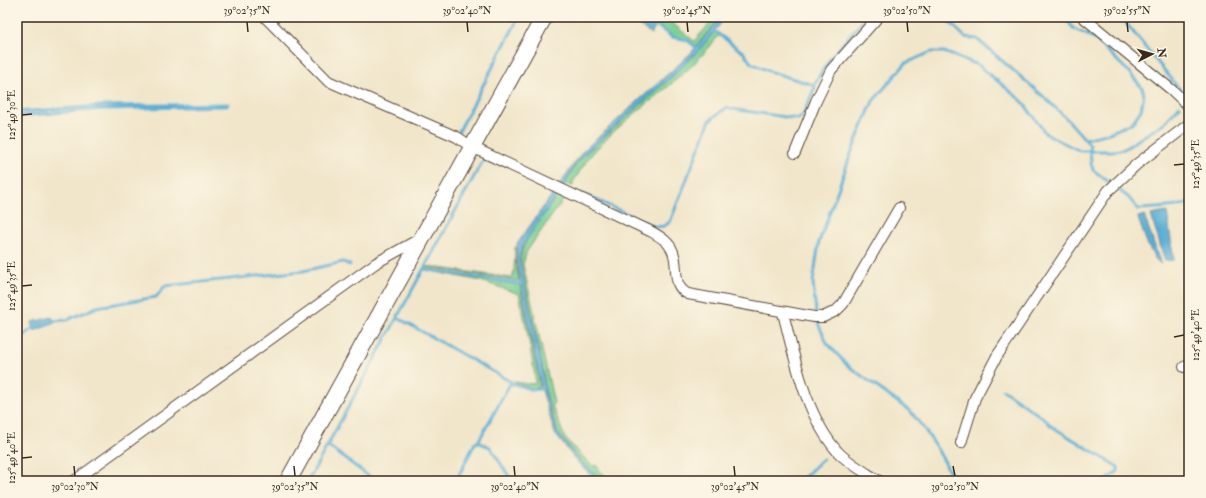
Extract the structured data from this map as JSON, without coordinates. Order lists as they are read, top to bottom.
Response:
{
  "north": "right",
  "coordinates": [
    "39°02'35\"N",
    "39°02'40\"N",
    "39°02'45\"N",
    "39°02'50\"N",
    "39°02'55\"N",
    "125°49'30\"E",
    "125°49'35\"E",
    "125°49'40\"E",
    "39°02'30\"N"
  ]
}
